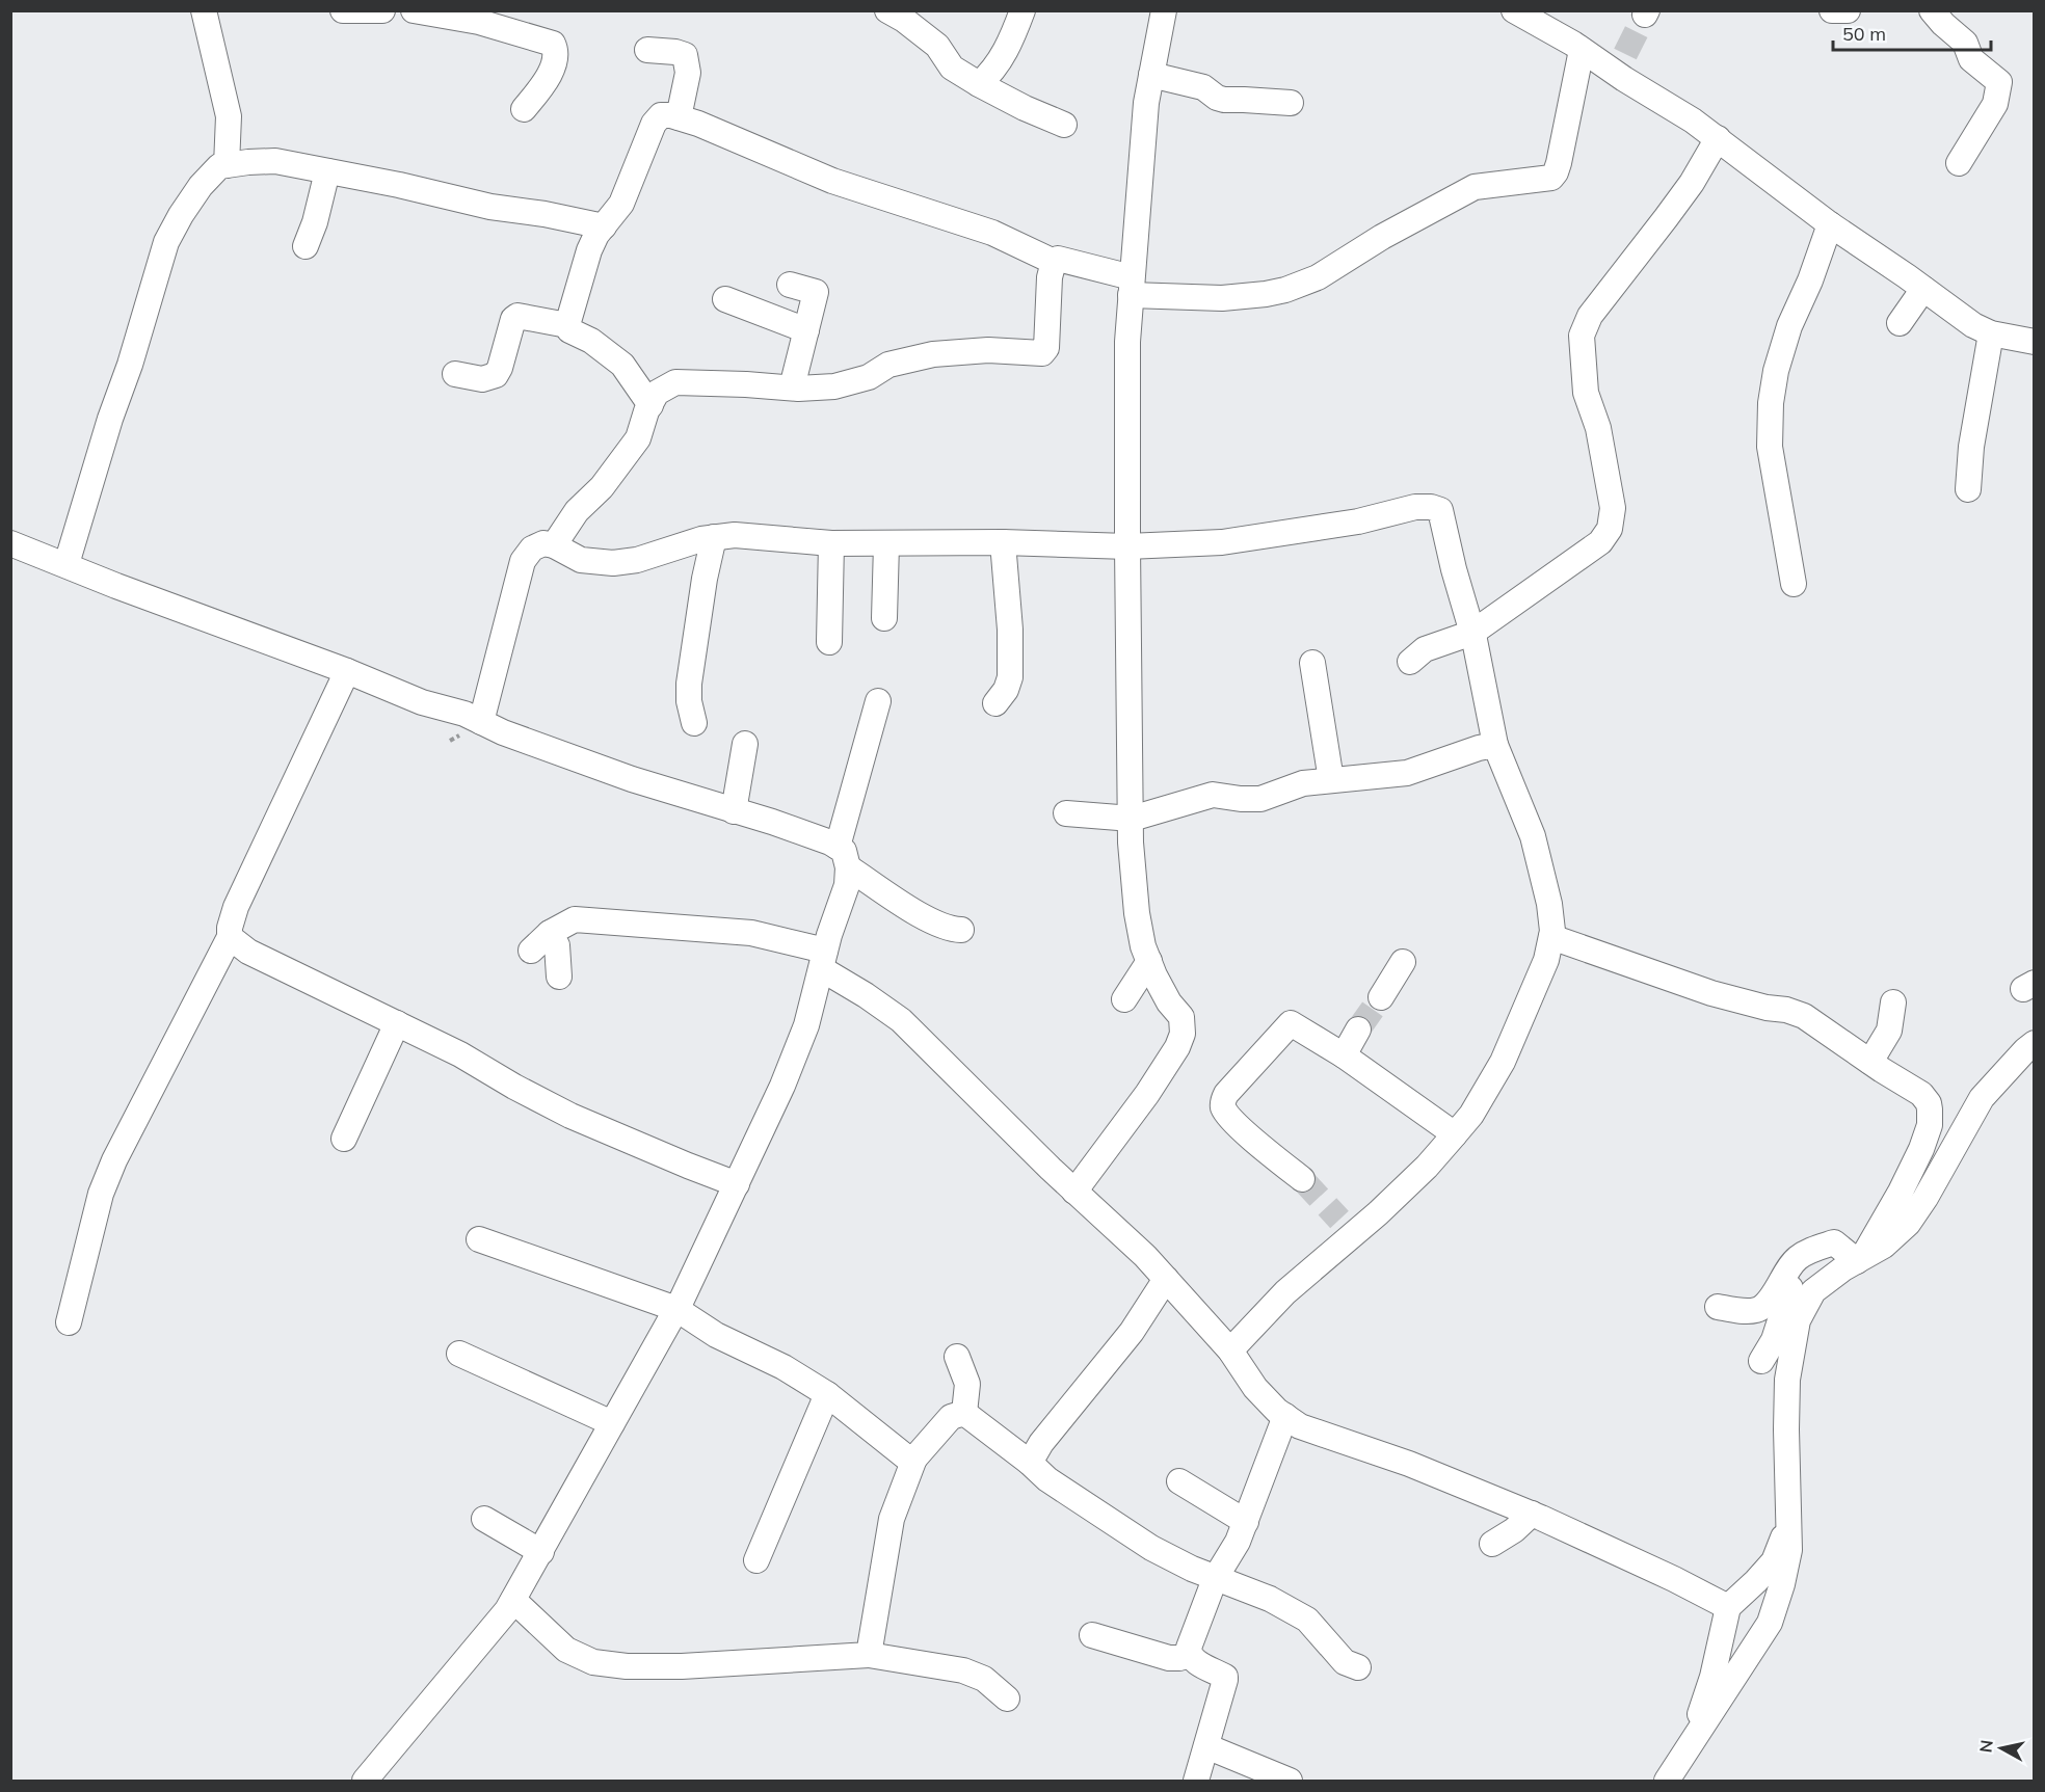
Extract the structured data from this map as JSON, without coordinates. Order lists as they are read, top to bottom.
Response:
{
  "scale_bar": "50 m",
  "north": "left"
}
